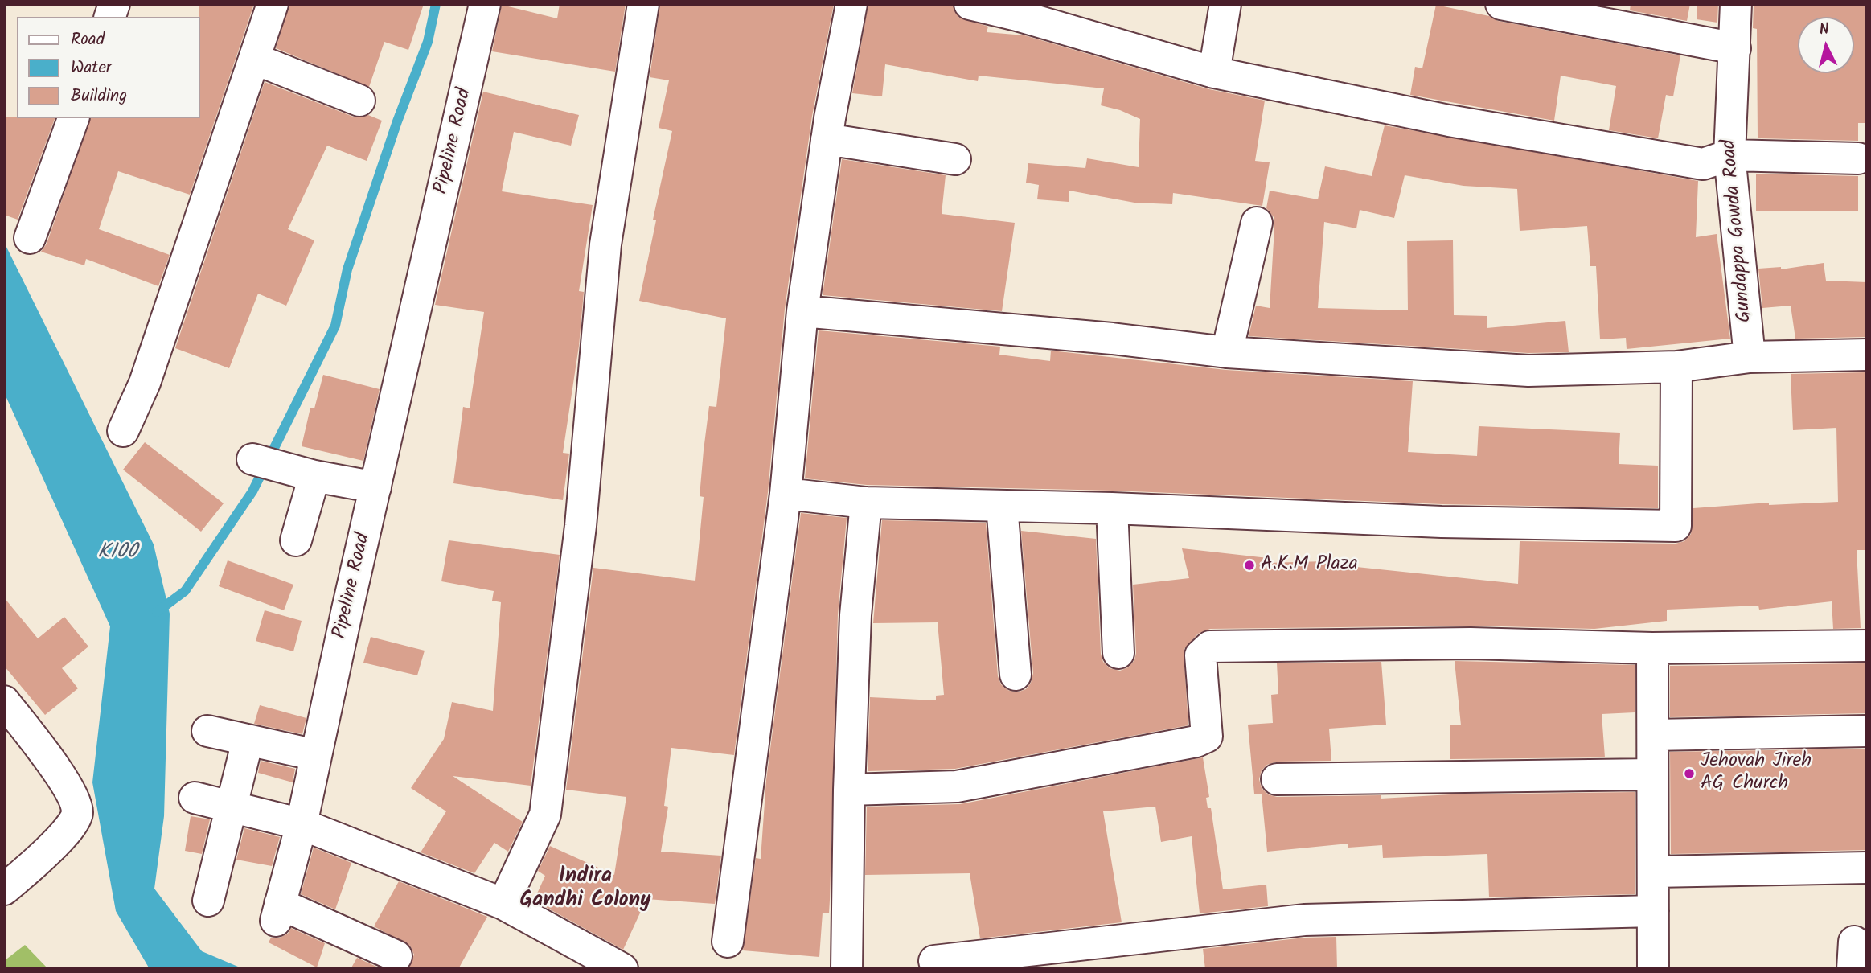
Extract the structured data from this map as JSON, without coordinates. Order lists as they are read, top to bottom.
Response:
{
  "streets": {
    "street": ["Pipeline Road", "Gundappa Gowda Road"]
  },
  "districts": ["Indira Gandhi Colony"],
  "water": ["K100"],
  "places": ["A.K.M Plaza", "Jehovah Jireh AG Church"],
  "legend": ["Road", "Water", "Building"],
  "north": "top"
}
